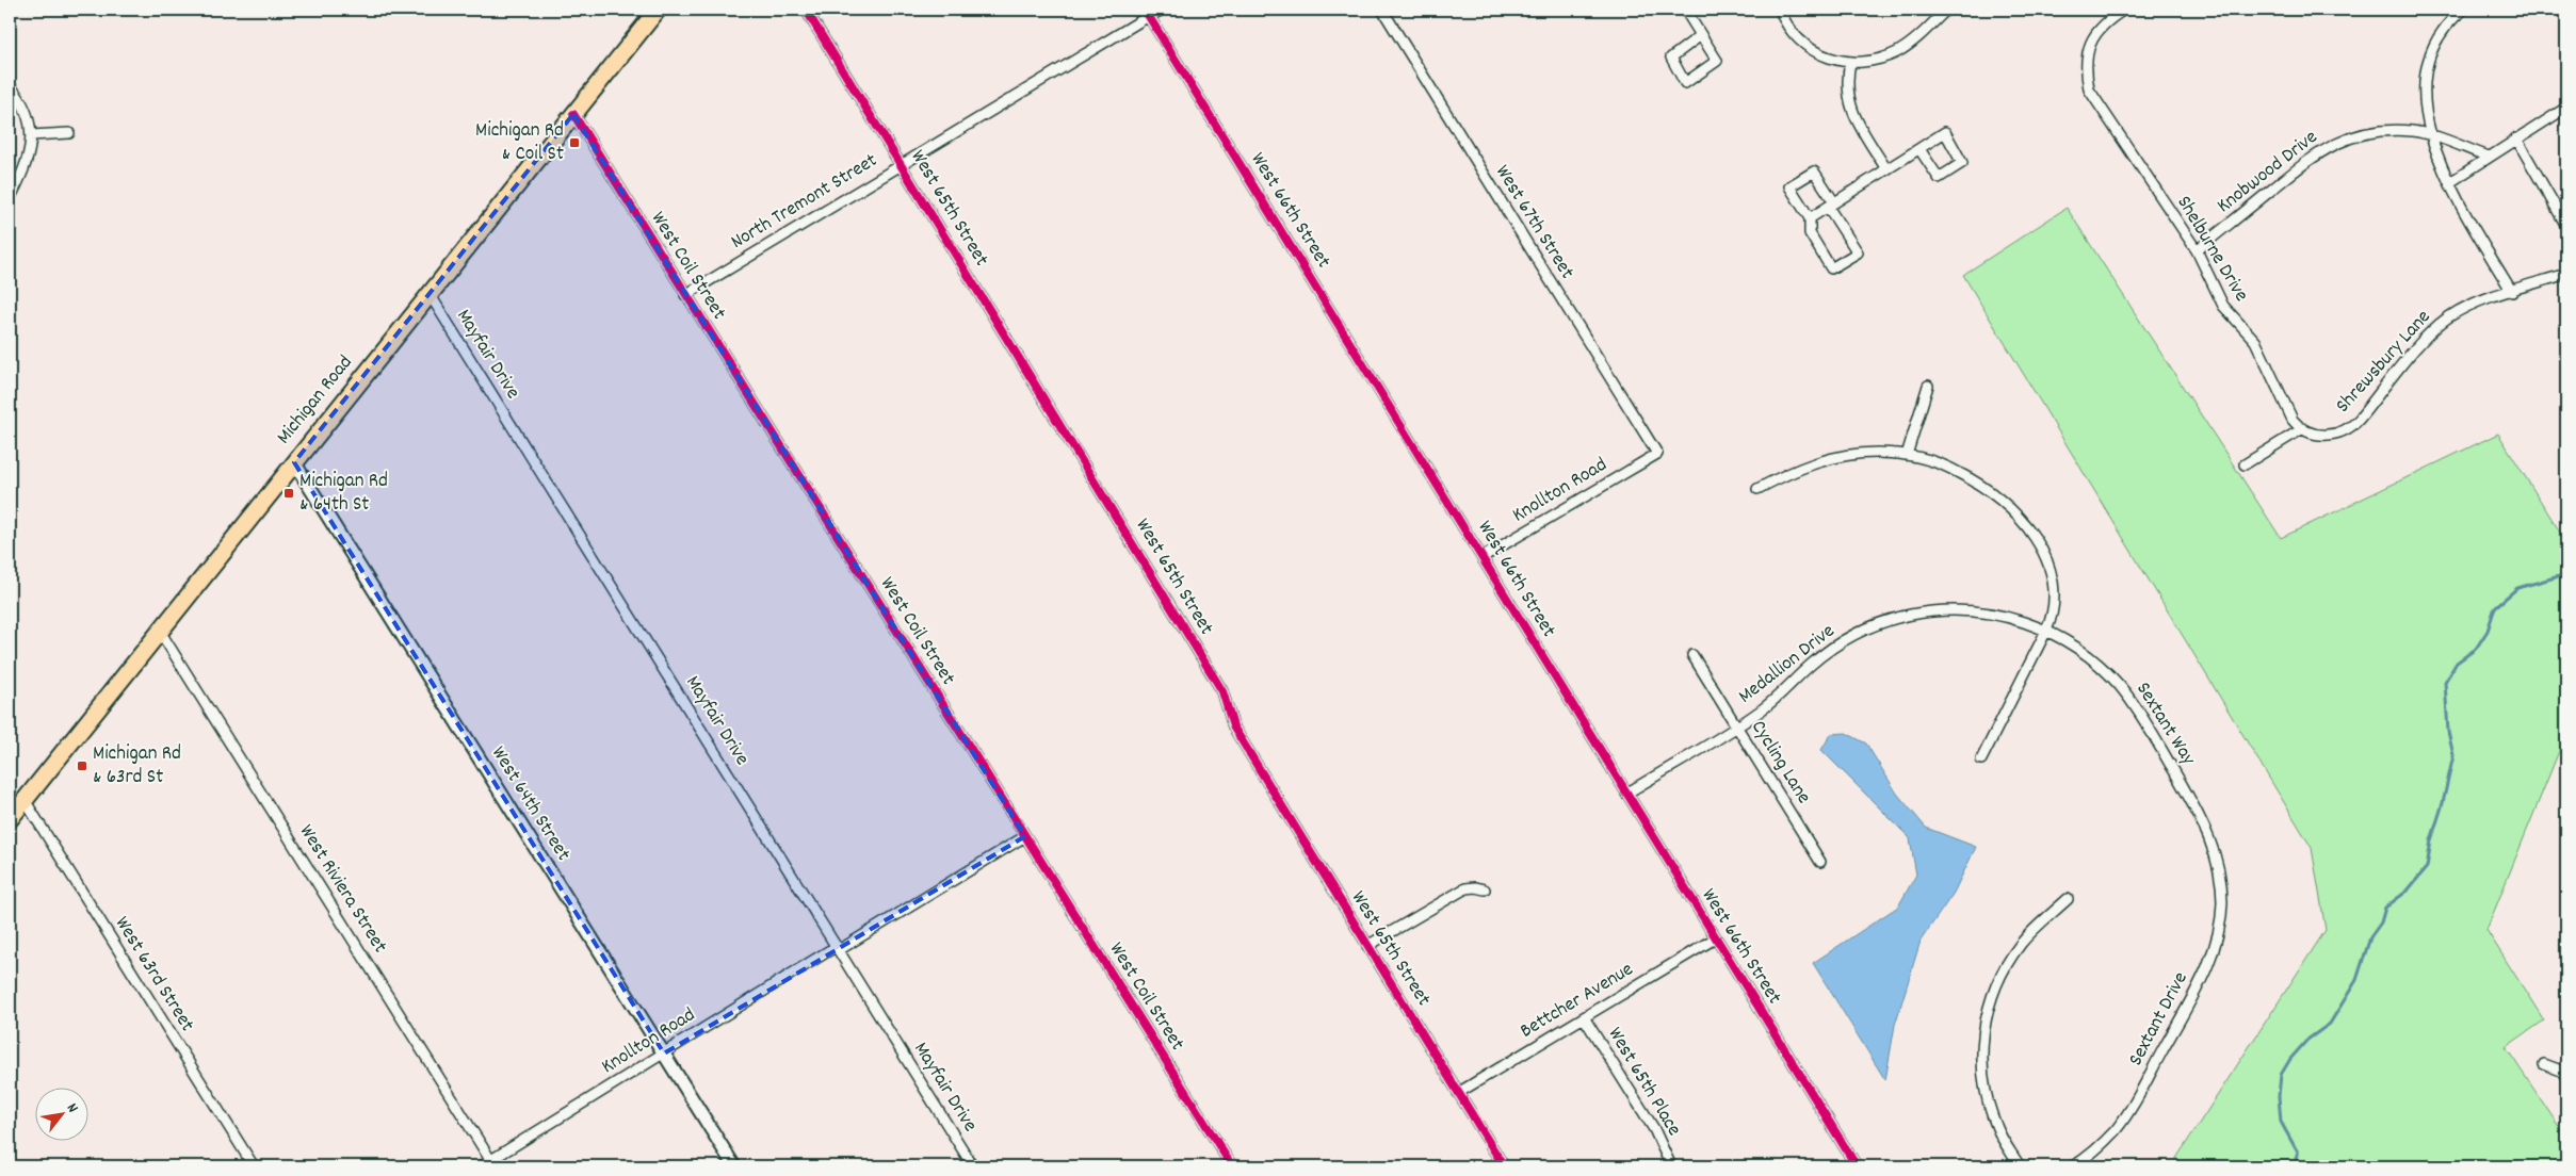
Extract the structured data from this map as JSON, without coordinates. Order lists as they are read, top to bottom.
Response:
{
  "streets": {
    "main road": ["Michigan Road"],
    "street": [
      "Knobwood Drive",
      "North Tremont Street",
      "West 65th Street",
      "West 66th Street",
      "West 67th Street",
      "Shelburne Drive",
      "West Coil Street",
      "Mayfair Drive",
      "Shrewsbury Lane",
      "Knollton Road",
      "Medallion Drive",
      "Sextant Way",
      "Cycling Lane",
      "West 64th Street",
      "West Riviera Street",
      "West 63rd Street",
      "Bettcher Avenue",
      "Sextant Drive",
      "West 65th Place"
    ]
  },
  "crossings": [
    ["Knobwood Drive", "Shelburne Drive"],
    ["North Tremont Street", "West 65th Street"],
    ["North Tremont Street", "West 66th Street"],
    ["North Tremont Street", "West Coil Street"],
    ["West 65th Street", "Bettcher Avenue"],
    ["West 66th Street", "Knollton Road"],
    ["West 66th Street", "Medallion Drive"],
    ["West 66th Street", "Bettcher Avenue"],
    ["West 67th Street", "Knollton Road"],
    ["Shelburne Drive", "Shrewsbury Lane"],
    ["West Coil Street", "Michigan Road"],
    ["West Coil Street", "Knollton Road"],
    ["Mayfair Drive", "Michigan Road"],
    ["Mayfair Drive", "Knollton Road"],
    ["Michigan Road", "West 64th Street"],
    ["Michigan Road", "West Riviera Street"],
    ["Michigan Road", "West 63rd Street"],
    ["Knollton Road", "West 64th Street"],
    ["Knollton Road", "West Riviera Street"],
    ["Medallion Drive", "Sextant Way"],
    ["Medallion Drive", "Cycling Lane"],
    ["Sextant Way", "Sextant Drive"],
    ["Bettcher Avenue", "West 65th Place"]
  ],
  "places": {
    "transit": ["Michigan Rd & Coil St", "Michigan Rd & 64th St", "Michigan Rd & 63rd St"]
  },
  "north": "top right"
}
